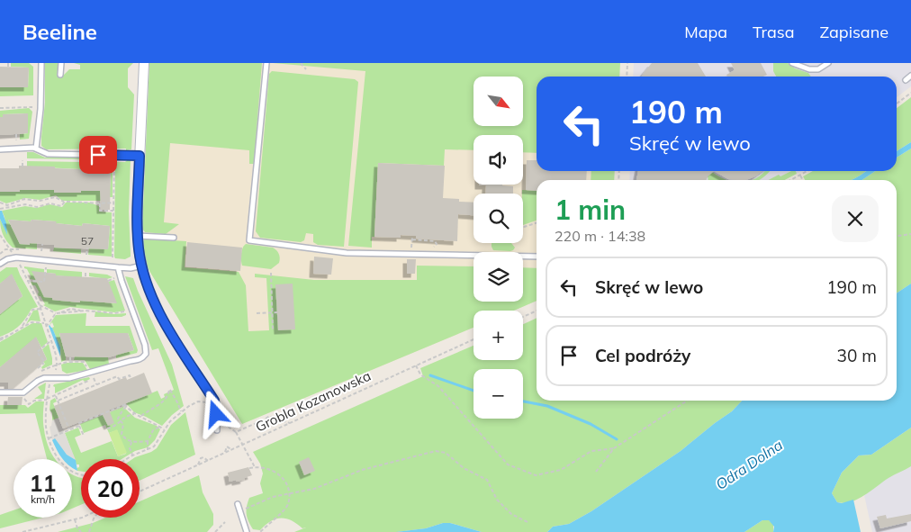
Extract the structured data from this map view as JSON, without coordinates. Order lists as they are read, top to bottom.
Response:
{
  "streets": {
    "path": ["Grobla Kozanowska"]
  },
  "water": ["Odra Dolna"],
  "house_numbers": ["57"],
  "north": "bottom right",
  "page": {
    "header": "Beeline",
    "nav": ["Mapa", "Trasa", "Zapisane"],
    "map_buttons": ["+", "−"],
    "turn": ["190 m", "Skręć w lewo"],
    "heading": ["1 min", "220 m · 14:38"],
    "list": [
      {
        "name": "Skręć w lewo",
        "value": "190 m"
      },
      {
        "name": "Cel podróży",
        "value": "30 m"
      }
    ],
    "speed": "11 km/h",
    "limit": "20"
  }
}
